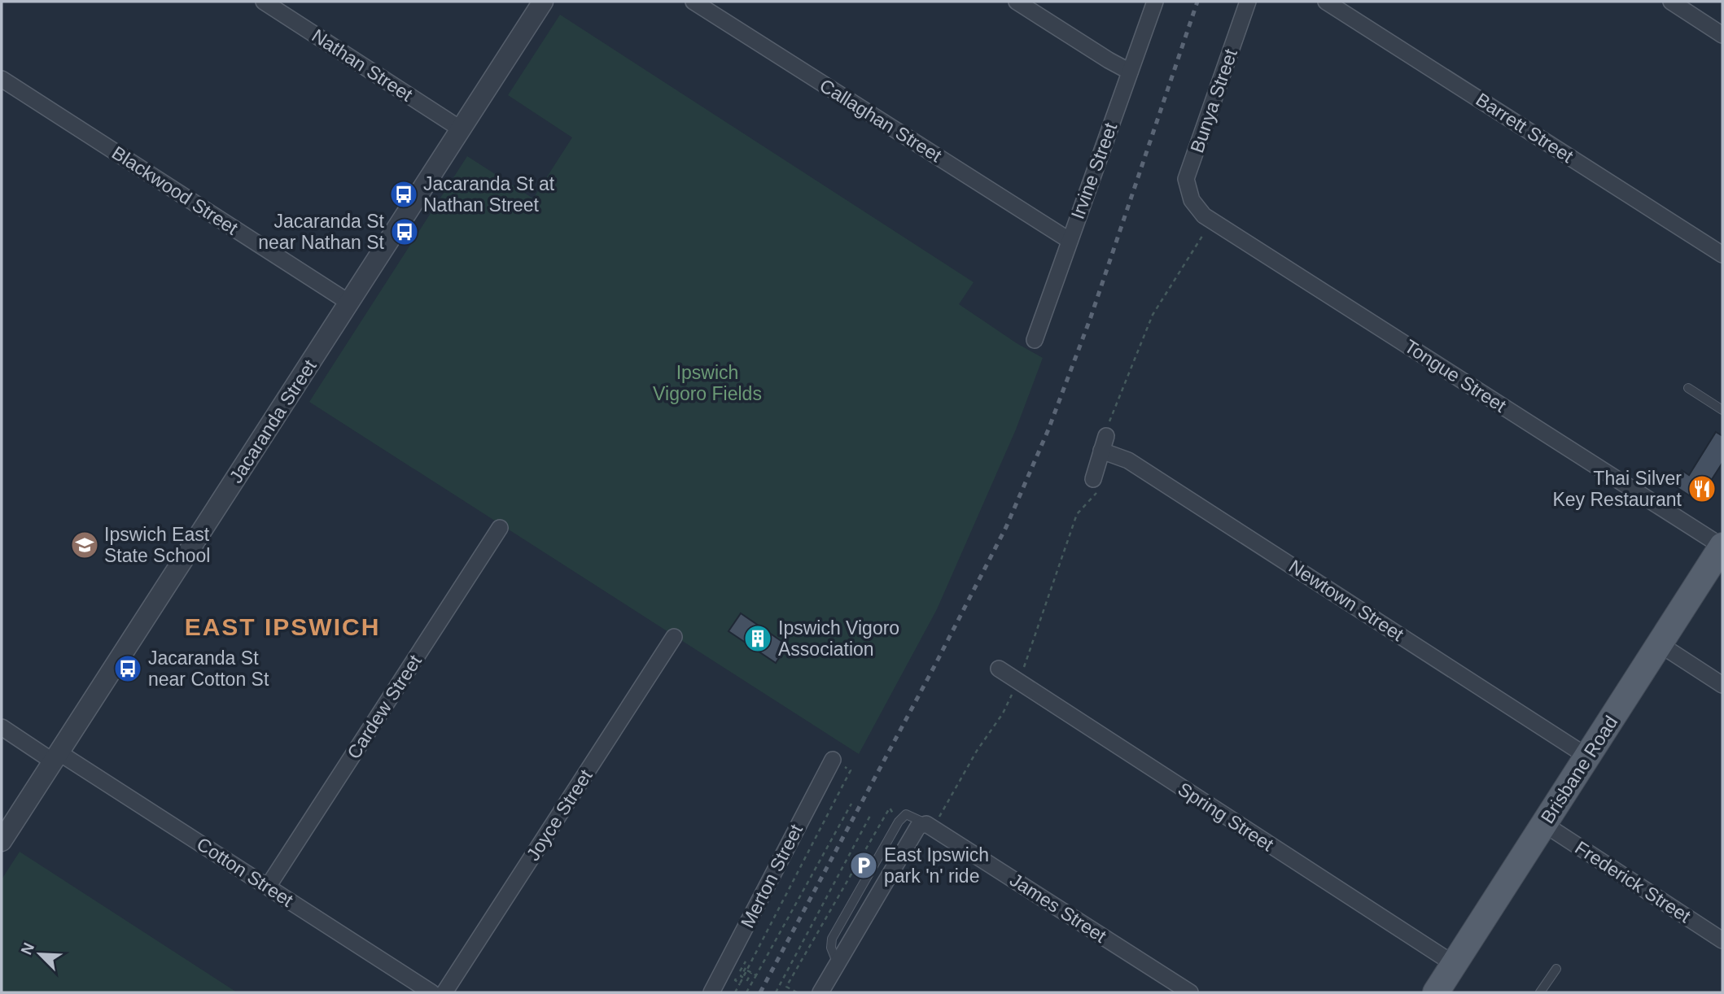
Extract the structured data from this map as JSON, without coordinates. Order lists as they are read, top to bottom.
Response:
{
  "streets": {
    "main road": ["Brisbane Road"],
    "street": [
      "Nathan Street",
      "Bunya Street",
      "Callaghan Street",
      "Barrett Street",
      "Irvine Street",
      "Blackwood Street",
      "Tongue Street",
      "Jacaranda Street",
      "Newtown Street",
      "Cardew Street",
      "Joyce Street",
      "Spring Street",
      "Cotton Street",
      "Merton Street",
      "Frederick Street",
      "James Street"
    ]
  },
  "crossings": [
    ["Nathan Street", "Jacaranda Street"],
    ["Bunya Street", "Tongue Street"],
    ["Callaghan Street", "Irvine Street"],
    ["Blackwood Street", "Jacaranda Street"],
    ["Tongue Street", "Brisbane Road"],
    ["Jacaranda Street", "Cotton Street"],
    ["Newtown Street", "Brisbane Road"],
    ["Cardew Street", "Cotton Street"],
    ["Brisbane Road", "Spring Street"],
    ["Brisbane Road", "Frederick Street"]
  ],
  "districts": ["EAST IPSWICH"],
  "parks": ["Ipswich Vigoro Fields"],
  "places": {
    "bus stop": ["Jacaranda St at Nathan Street", "Jacaranda St near Nathan St", "Jacaranda St near Cotton St"],
    "restaurant": ["Thai Silver Key Restaurant"],
    "school or university": ["Ipswich East State School"],
    "building": ["Ipswich Vigoro Association"],
    "parking": ["East Ipswich park 'n' ride"]
  },
  "north": "top left"
}
